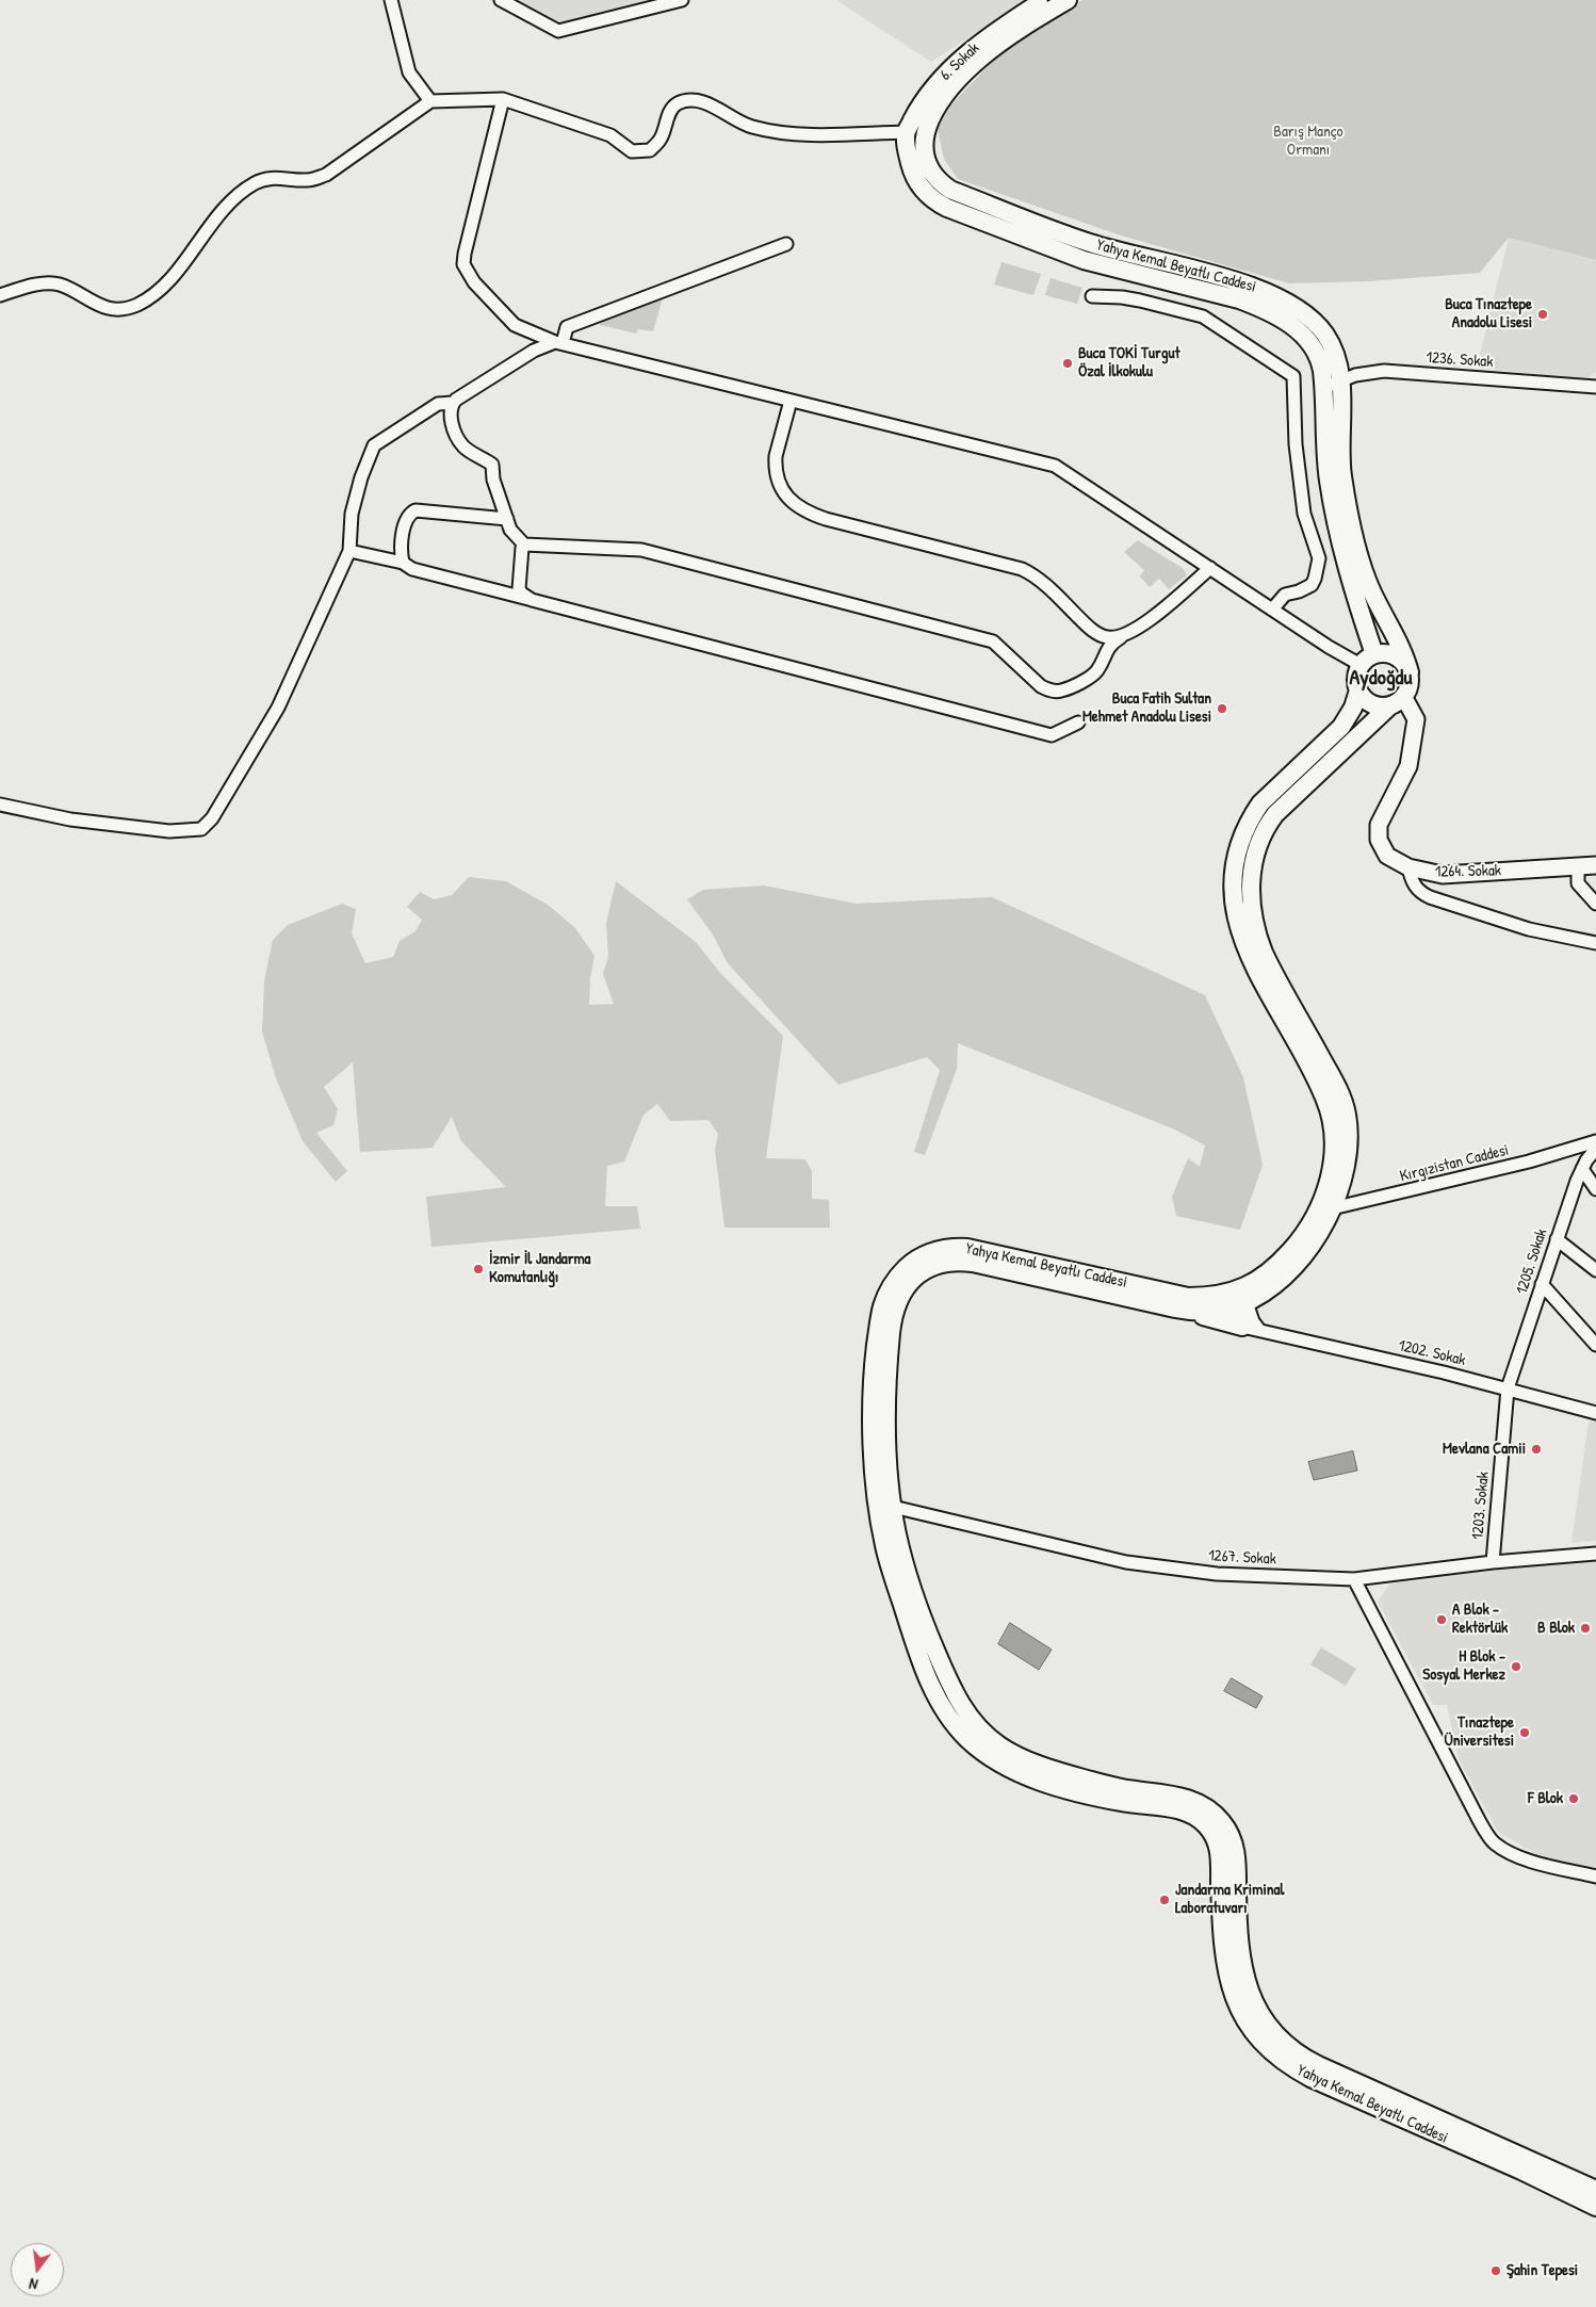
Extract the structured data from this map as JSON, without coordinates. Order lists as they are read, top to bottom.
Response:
{
  "streets": {
    "main road": ["6. Sokak", "Yahya Kemal Beyatlı Caddesi"],
    "street": [
      "1236. Sokak",
      "1264. Sokak",
      "Kırgızistan Caddesi",
      "1205. Sokak",
      "1202. Sokak",
      "1203. Sokak",
      "1267. Sokak"
    ]
  },
  "crossings": [
    ["6. Sokak", "Yahya Kemal Beyatlı Caddesi"],
    ["Yahya Kemal Beyatlı Caddesi", "1236. Sokak"],
    ["Yahya Kemal Beyatlı Caddesi", "1264. Sokak"],
    ["Yahya Kemal Beyatlı Caddesi", "Kırgızistan Caddesi"],
    ["Yahya Kemal Beyatlı Caddesi", "1267. Sokak"],
    ["1205. Sokak", "1202. Sokak"],
    ["1205. Sokak", "1203. Sokak"],
    ["1202. Sokak", "1203. Sokak"],
    ["1203. Sokak", "1267. Sokak"]
  ],
  "districts": ["Aydoğdu"],
  "parks": ["Barış Manço Ormanı"],
  "places": [
    "Buca Tınaztepe Anadolu Lisesi",
    "Buca TOKİ Turgut Özal İlkokulu",
    "Buca Fatih Sultan Mehmet Anadolu Lisesi",
    "İzmir İl Jandarma Komutanlığı",
    "Mevlana Camii",
    "A Blok - Rektörlük",
    "B Blok",
    "H Blok - Sosyal Merkez",
    "Tınaztepe Üniversitesi",
    "F Blok",
    "Jandarma Kriminal Laboratuvarı",
    "Şahin Tepesi"
  ],
  "north": "bottom"
}
